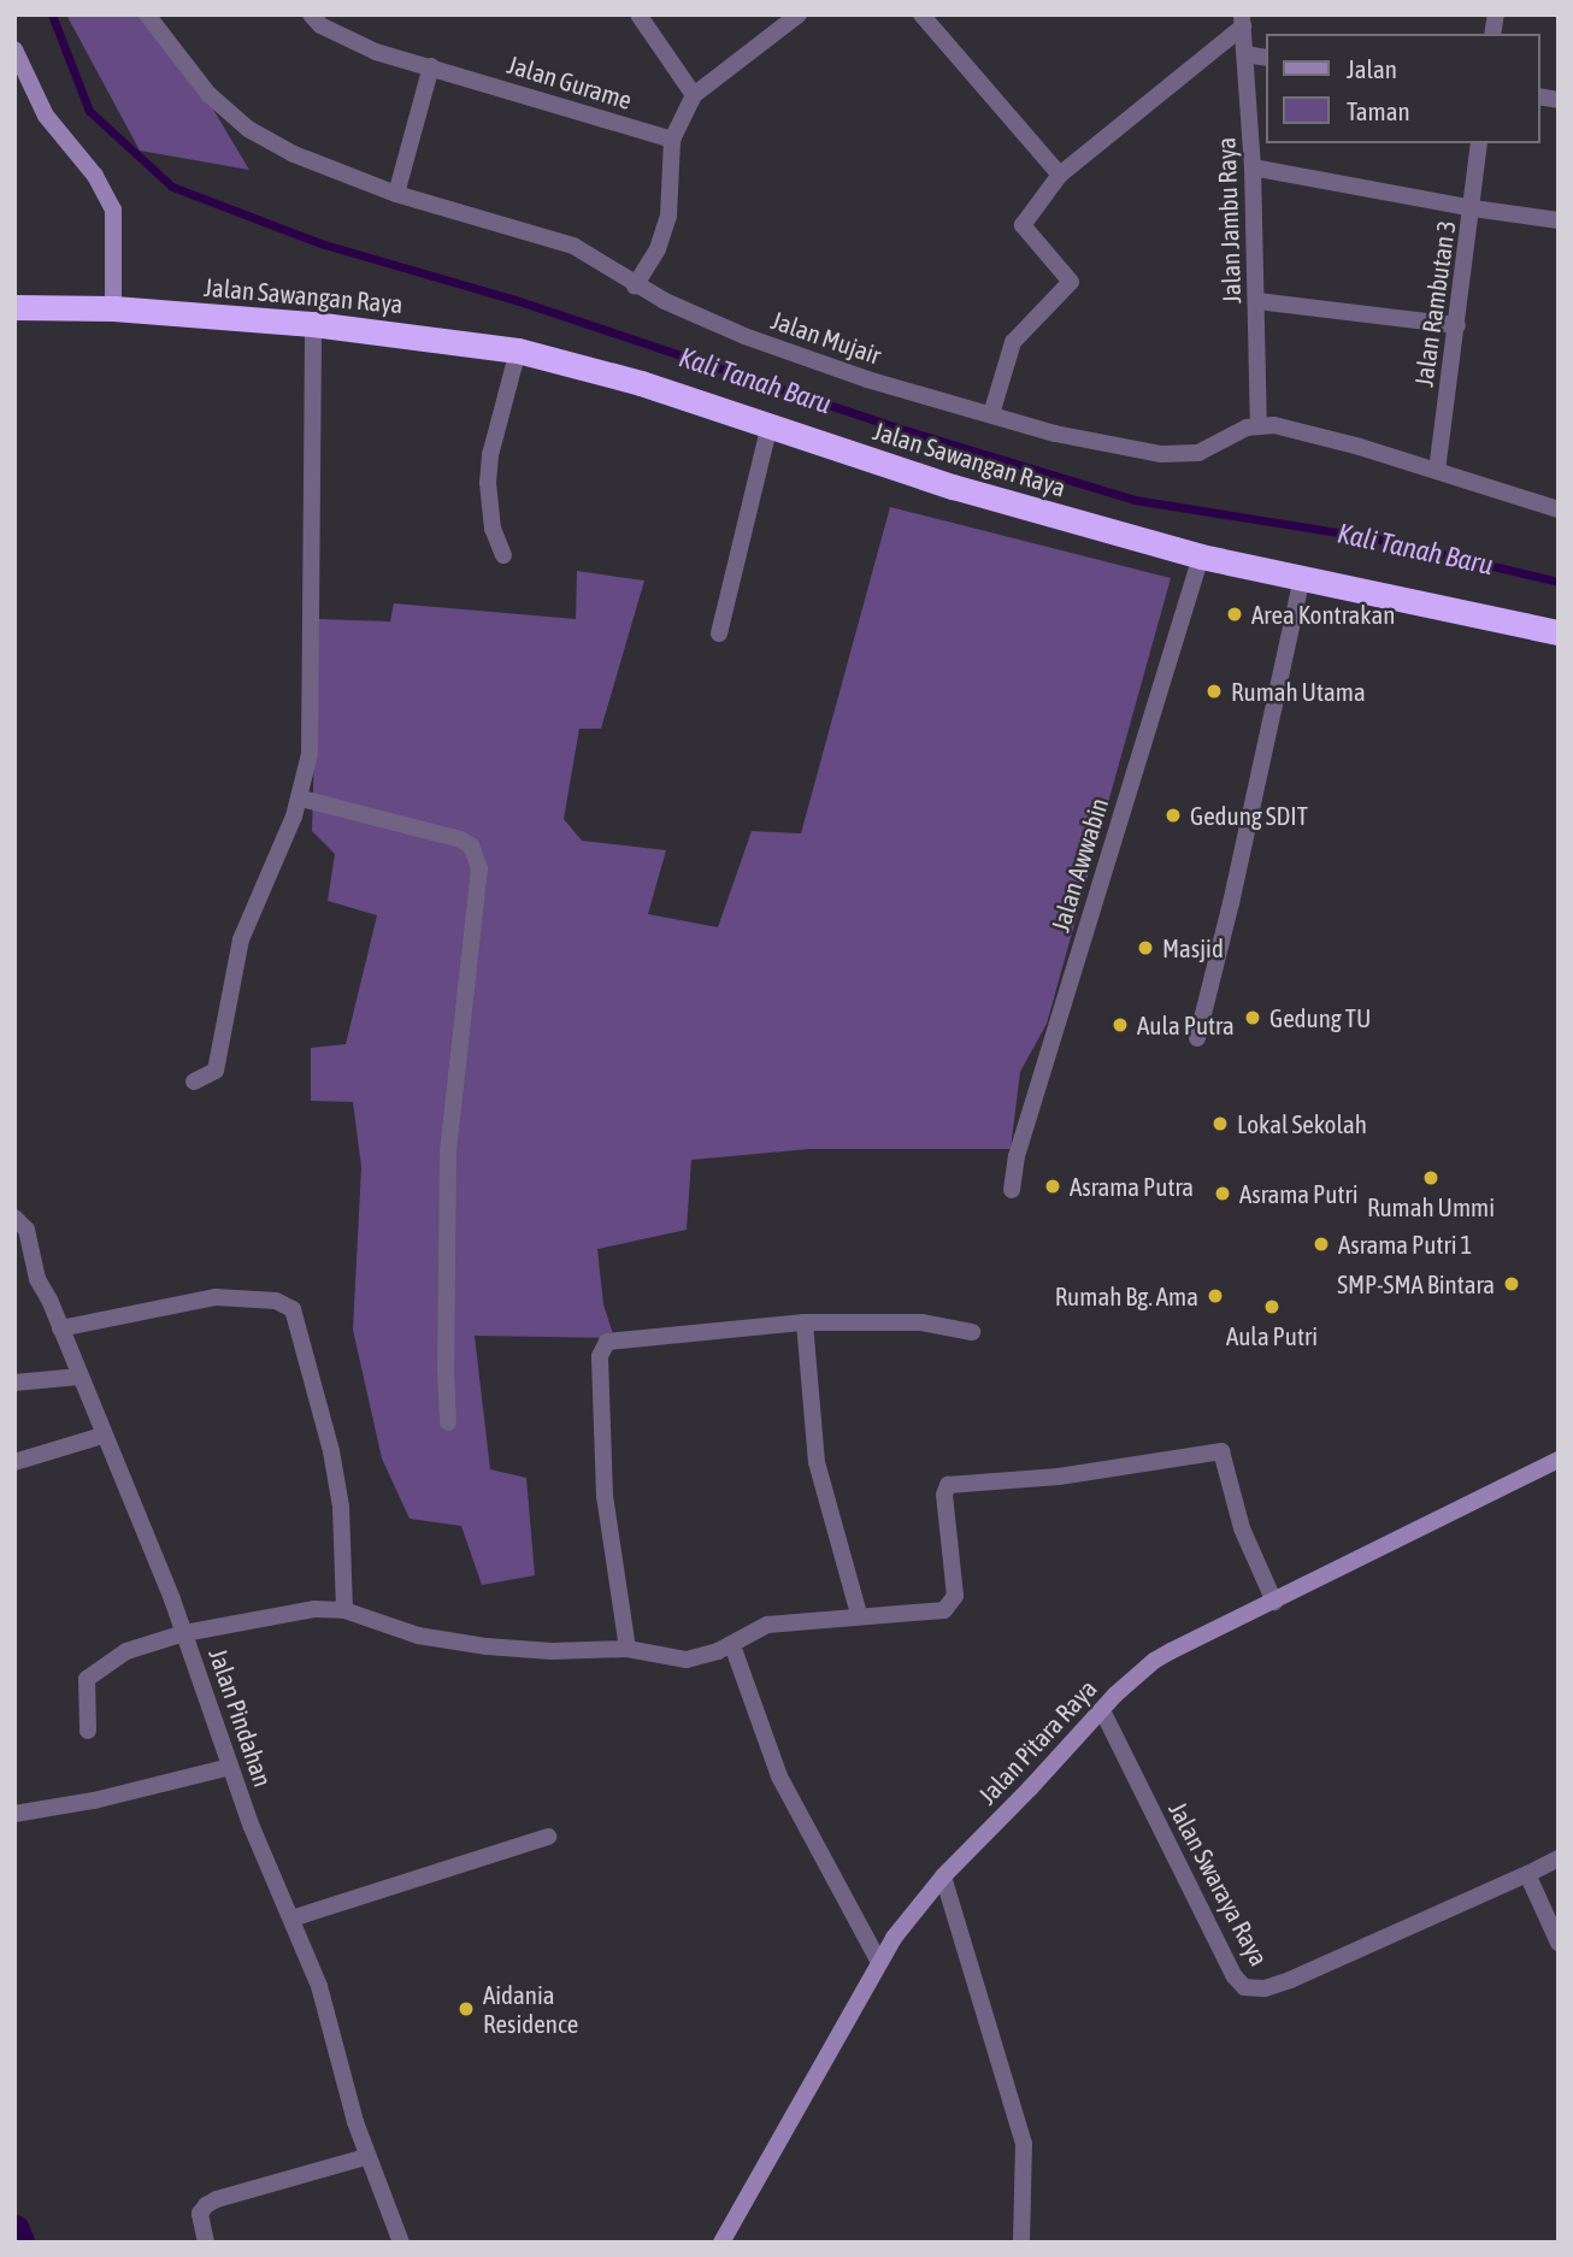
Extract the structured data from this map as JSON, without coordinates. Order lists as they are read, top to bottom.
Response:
{
  "streets": {
    "highway": ["Jalan Sawangan Raya"],
    "main road": ["Jalan Pitara Raya"],
    "street": [
      "Jalan Gurame",
      "Jalan Jambu Raya",
      "Jalan Rambutan 3",
      "Jalan Mujair",
      "Jalan Awwabin",
      "Jalan Pindahan",
      "Jalan Swaraya Raya"
    ]
  },
  "crossings": [
    ["Jalan Jambu Raya", "Jalan Mujair"],
    ["Jalan Sawangan Raya", "Jalan Awwabin"],
    ["Jalan Pitara Raya", "Jalan Swaraya Raya"]
  ],
  "water": ["Kali Tanah Baru"],
  "places": [
    "Area Kontrakan",
    "Rumah Utama",
    "Gedung SDIT",
    "Masjid",
    "Gedung TU",
    "Aula Putra",
    "Lokal Sekolah",
    "Rumah Ummi",
    "Asrama Putra",
    "Asrama Putri",
    "Asrama Putri 1",
    "SMP-SMA Bintara",
    "Rumah Bg. Ama",
    "Aula Putri",
    "Aidania Residence"
  ],
  "legend": ["Jalan", "Taman"]
}
